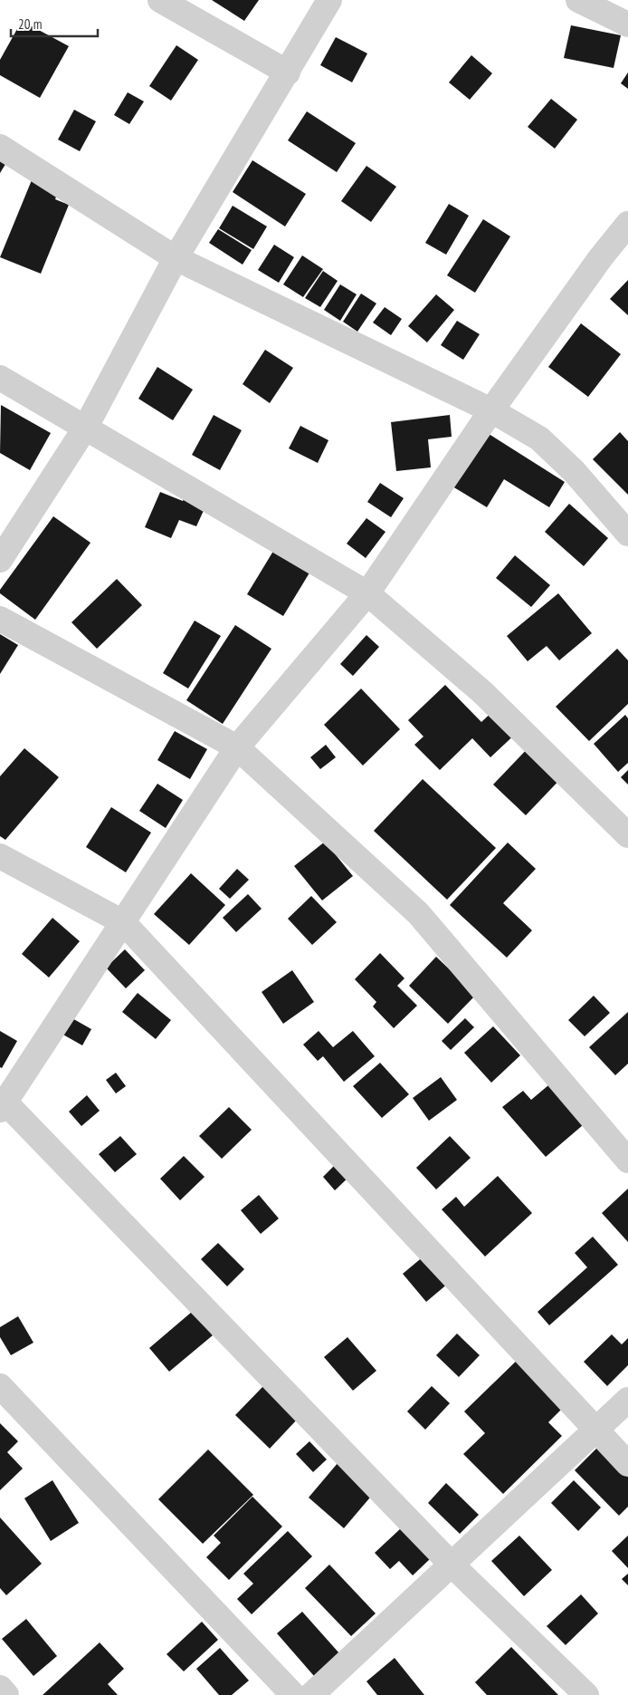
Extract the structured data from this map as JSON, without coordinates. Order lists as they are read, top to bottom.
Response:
{
  "scale_bar": "20 m"
}
